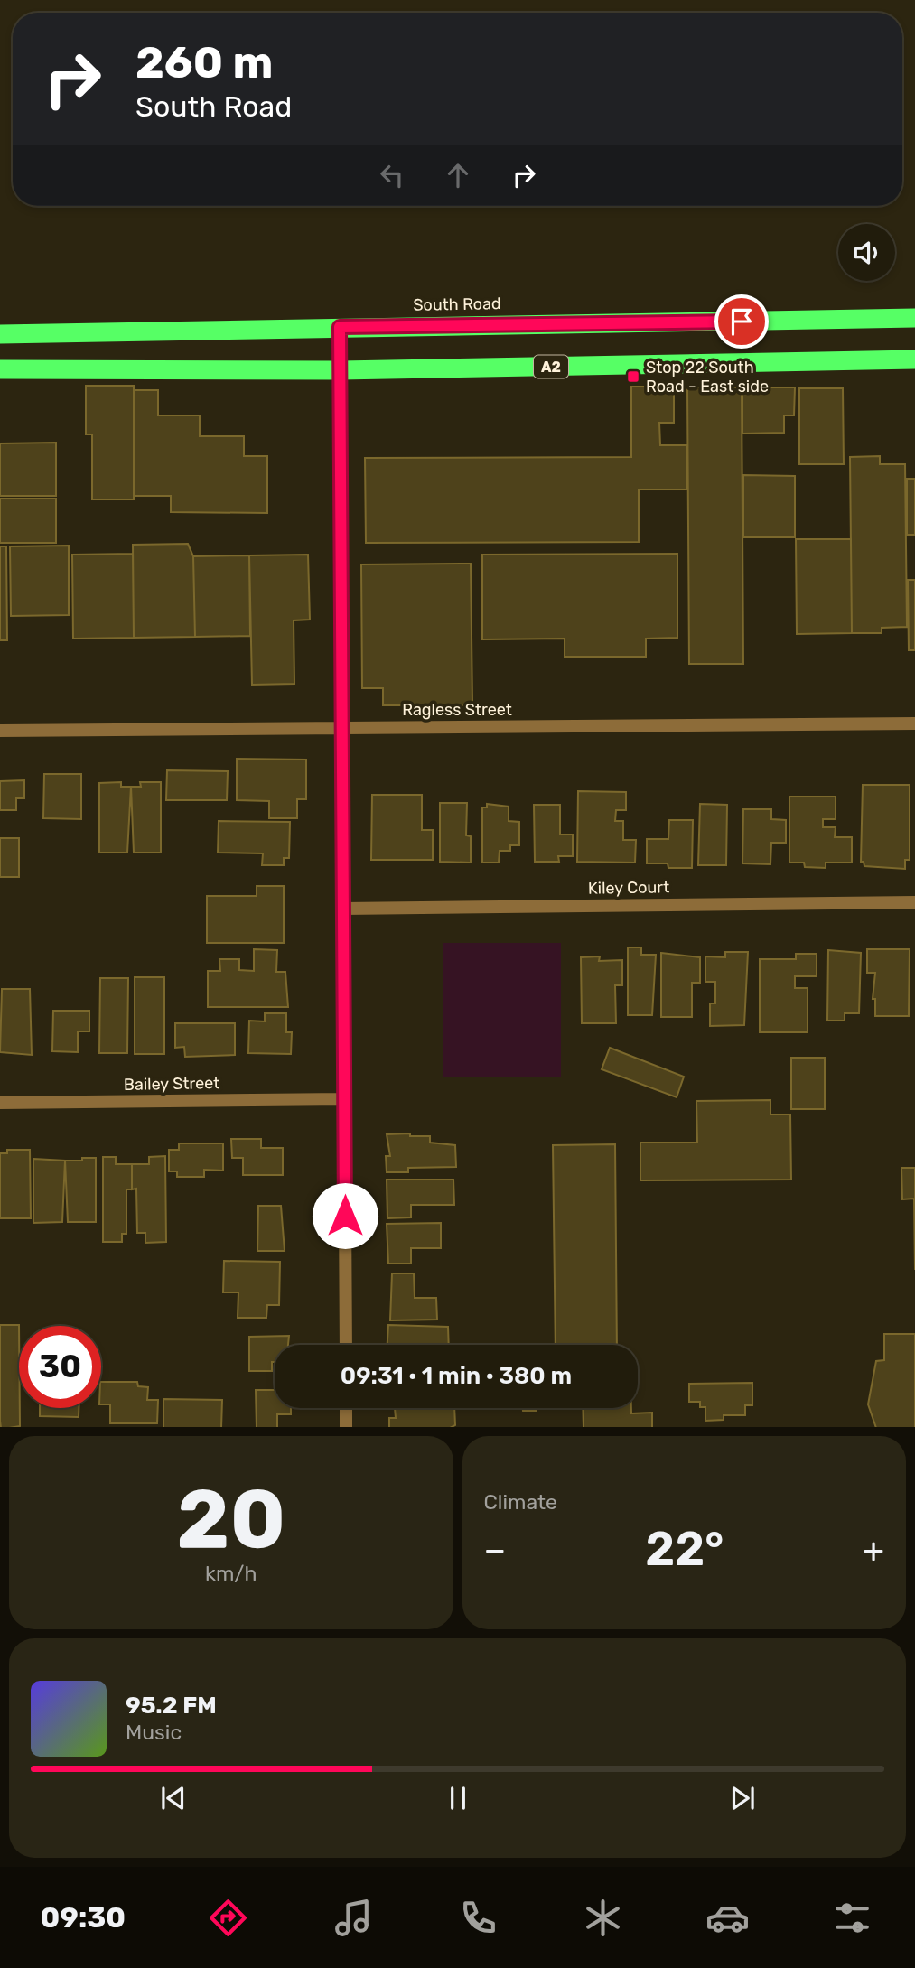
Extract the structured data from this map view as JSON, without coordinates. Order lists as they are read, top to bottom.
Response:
{
  "streets": {
    "highway": ["South Road", "A2"],
    "street": ["Ragless Street", "Kiley Court", "Bailey Street"]
  },
  "places": {
    "transit": ["Stop 22 South Road - East side"]
  },
  "page": {
    "turn": ["260 m", "South Road"],
    "limit": "30",
    "trip": "09:31 · 1 min · 380 m",
    "tile": [
      ["20", "km/h"],
      "Climate"
    ],
    "heat": ["−", "22°", "+"],
    "song": ["95.2 FM", "Music"],
    "tabs": "09:30"
  }
}
